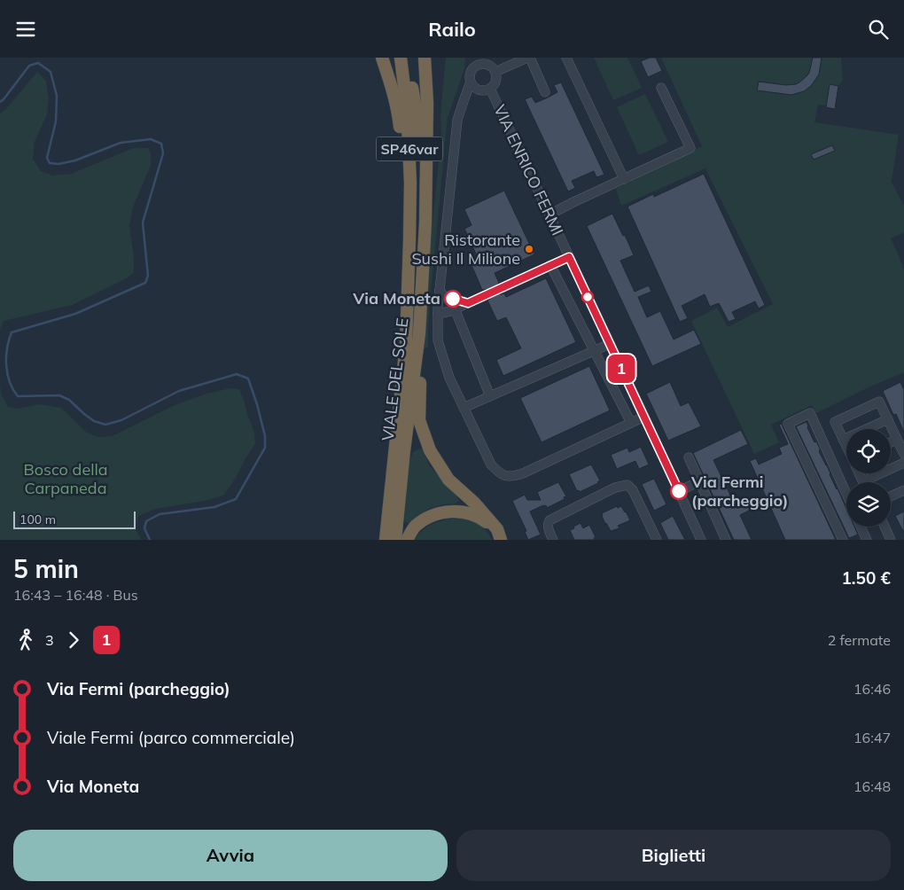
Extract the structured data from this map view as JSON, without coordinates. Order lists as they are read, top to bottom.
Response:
{
  "streets": {
    "highway": ["SP46var", "VIALE DEL SOLE"],
    "street": ["VIA ENRICO FERMI"]
  },
  "crossings": [
    ["SP46var", "VIALE DEL SOLE"]
  ],
  "parks": ["Bosco della Carpaneda"],
  "places": ["Ristorante Sushi Il Milione", "Via Moneta", "Via Fermi (parcheggio)"],
  "lines": ["bus line 1"],
  "scale_bar": "100 m",
  "page": {
    "header": "Railo",
    "on_map": "1",
    "scale": "100 m",
    "heading": ["5 min", "16:43 – 16:48 · Bus", "1.50 €"],
    "legs": ["3", "1", "2 fermate"],
    "list": [
      {
        "name": "Via Fermi (parcheggio)",
        "value": "16:46"
      },
      {
        "name": "Viale Fermi (parco commerciale)",
        "value": "16:47"
      },
      {
        "name": "Via Moneta",
        "value": "16:48"
      }
    ],
    "buttons": ["Avvia", "Biglietti"]
  }
}
